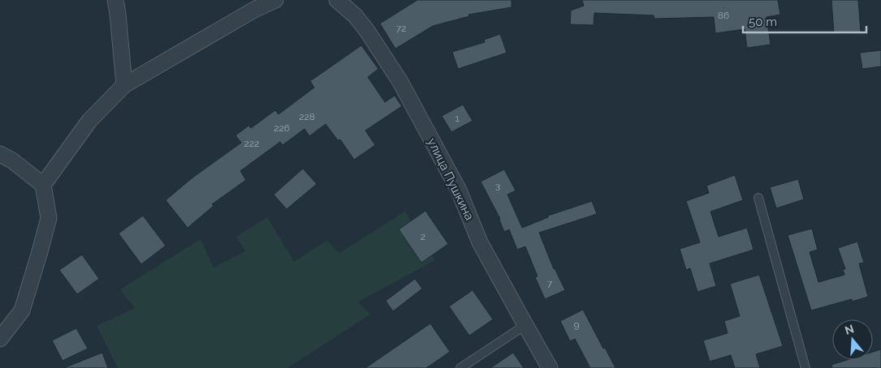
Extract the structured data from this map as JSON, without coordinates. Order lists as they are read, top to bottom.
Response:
{
  "streets": {
    "street": ["улица Пушкина"]
  },
  "house_numbers": [
    "86",
    "72",
    "228",
    "1",
    "226",
    "222",
    "3",
    "2",
    "7",
    "9"
  ],
  "scale_bar": "50 m",
  "north": "top"
}
